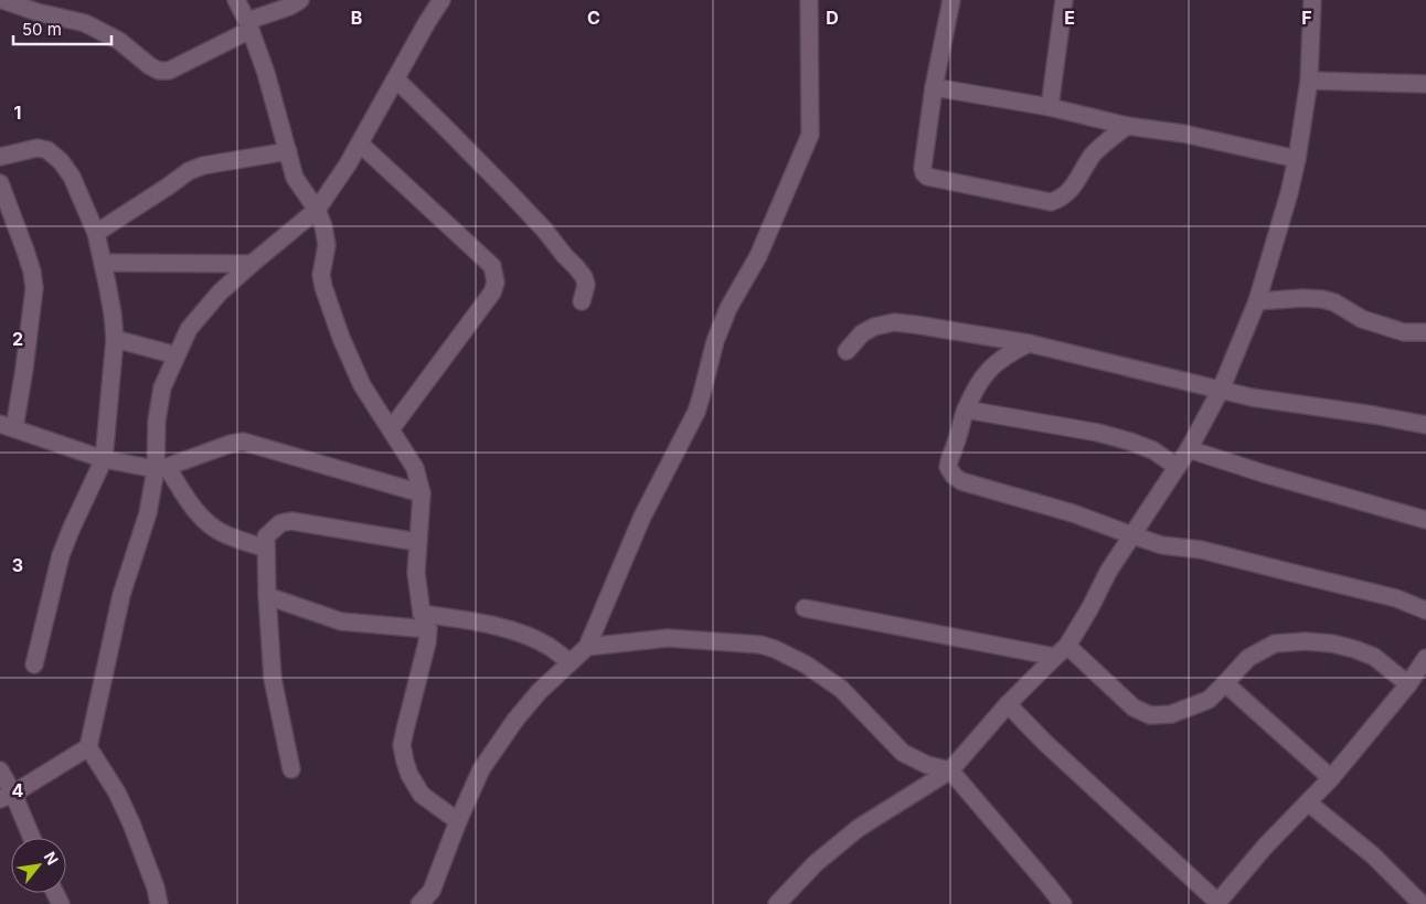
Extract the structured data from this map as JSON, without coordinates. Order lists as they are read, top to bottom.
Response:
{
  "scale_bar": "50 m",
  "north": "top right",
  "grid": {
    "columns": [
      "B",
      "C",
      "D",
      "E",
      "F"
    ],
    "rows": [
      "1",
      "2",
      "3",
      "4"
    ]
  }
}
